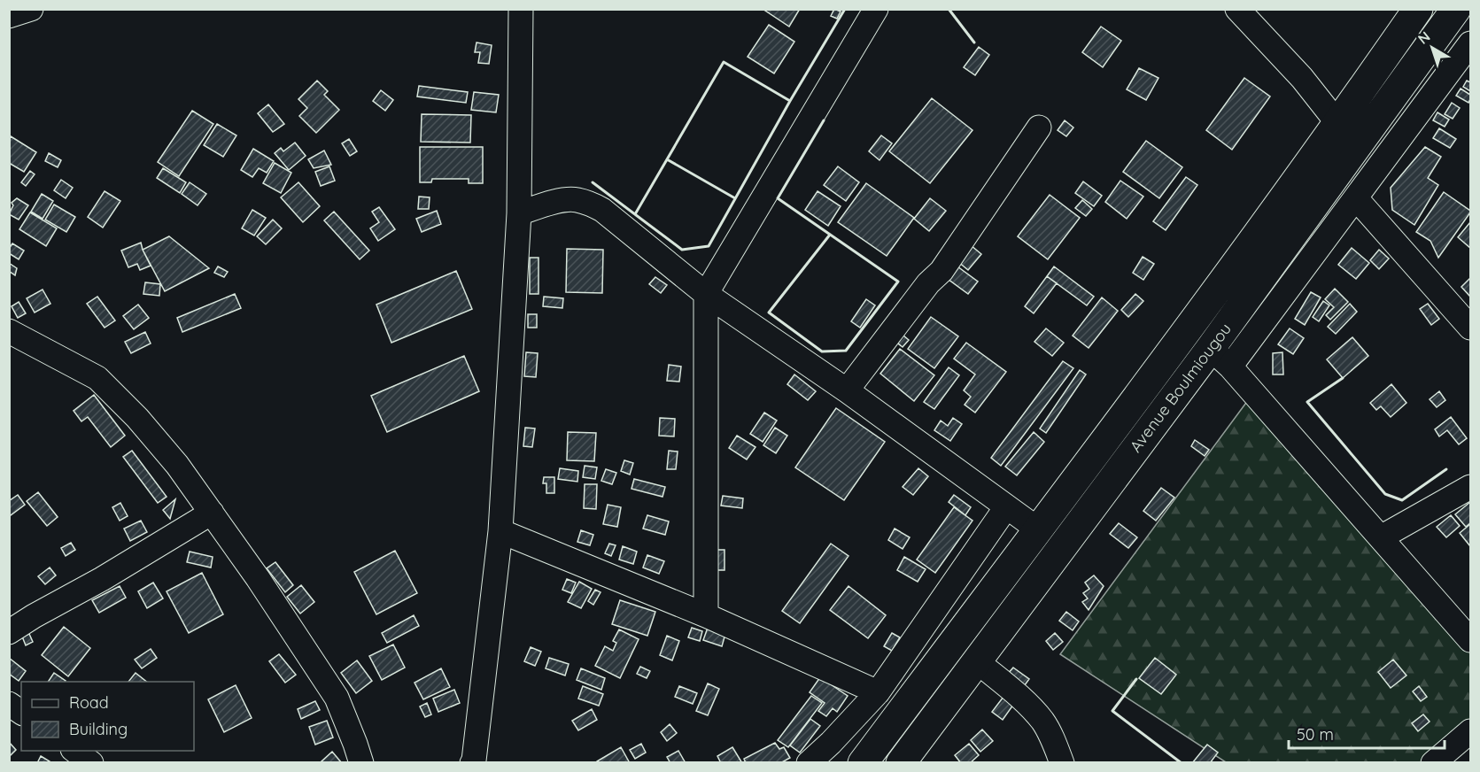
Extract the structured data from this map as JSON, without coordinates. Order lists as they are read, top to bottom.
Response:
{
  "streets": {
    "highway": ["Avenue Boulmiougou"]
  },
  "legend": ["Road", "Building"],
  "scale_bar": "50 m",
  "north": "top left"
}
